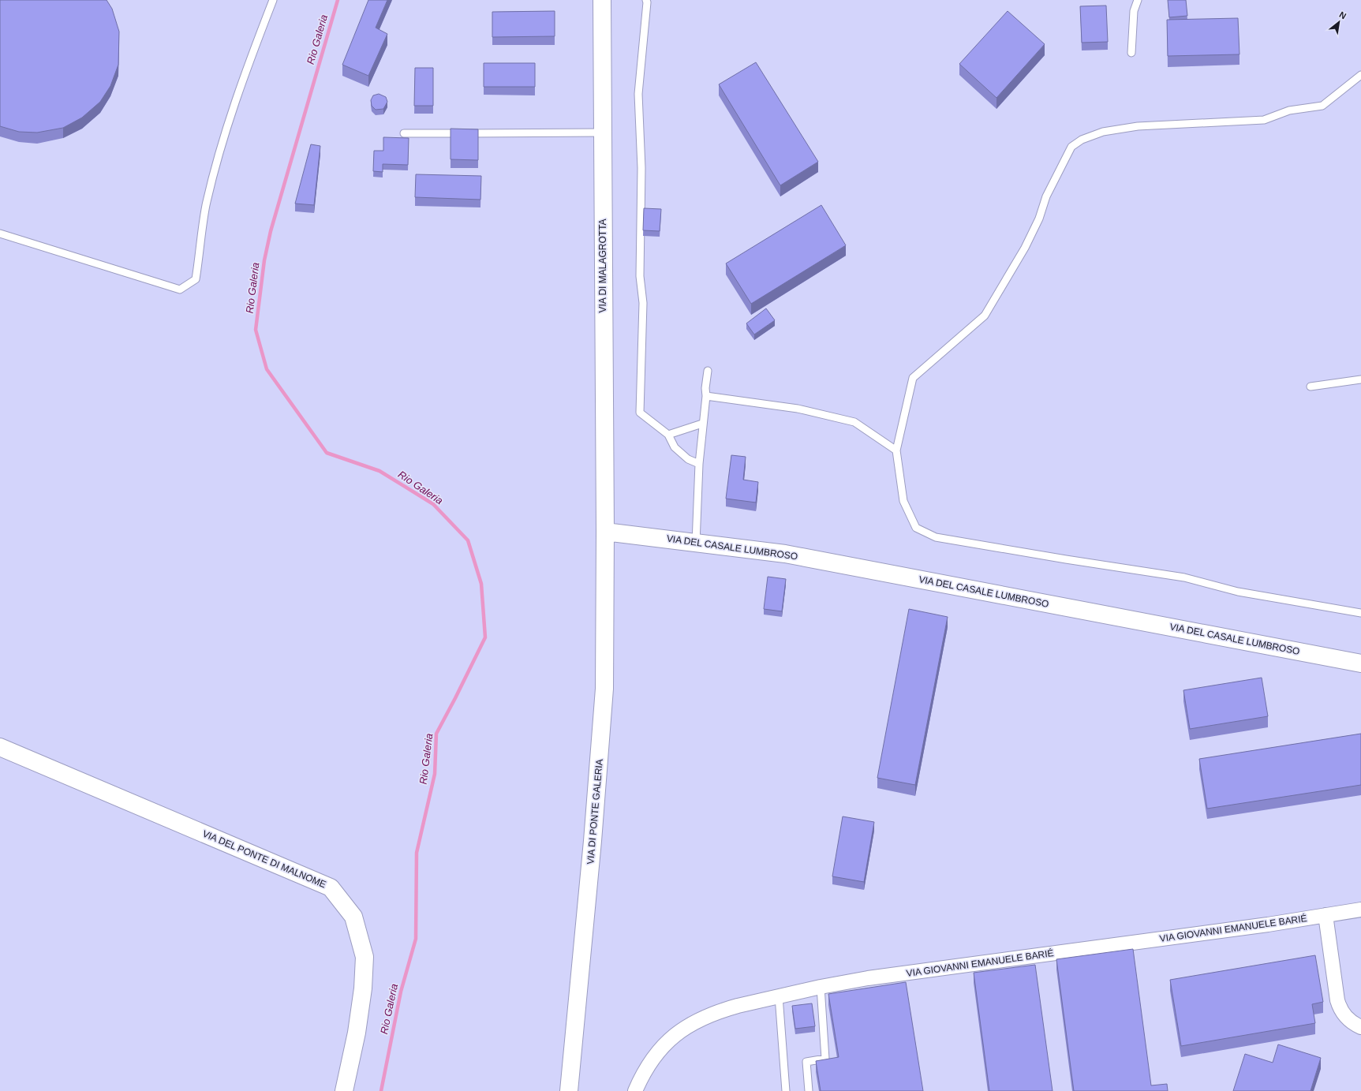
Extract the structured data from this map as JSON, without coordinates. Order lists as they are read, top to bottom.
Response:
{
  "streets": {
    "street": [
      "VIA DI MALAGROTTA",
      "VIA DEL CASALE LUMBROSO",
      "VIA DI PONTE GALERIA",
      "VIA DEL PONTE DI MALNOME",
      "VIA GIOVANNI EMANUELE BARIÉ"
    ]
  },
  "crossings": [
    ["VIA DI MALAGROTTA", "VIA DEL CASALE LUMBROSO"],
    ["VIA DI MALAGROTTA", "VIA DI PONTE GALERIA"],
    ["VIA DEL CASALE LUMBROSO", "VIA DI PONTE GALERIA"]
  ],
  "water": ["Rio Galeria"],
  "north": "top right"
}
